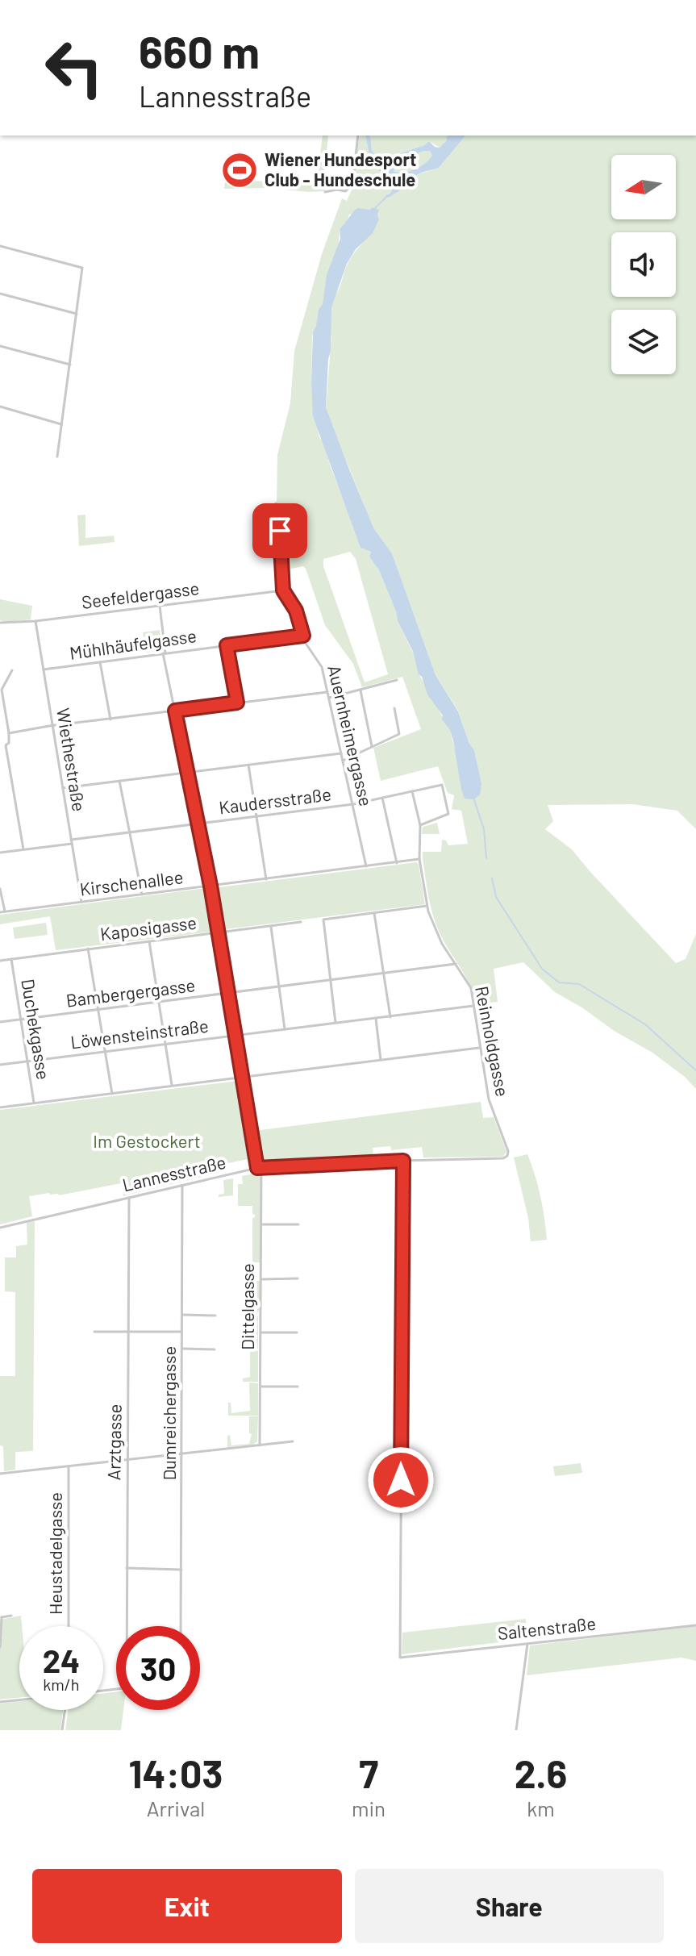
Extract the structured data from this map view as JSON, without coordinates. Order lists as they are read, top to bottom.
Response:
{
  "streets": {
    "street": [
      "Seefeldergasse",
      "Mühlhäufelgasse",
      "Auernheimergasse",
      "Wiethestraße",
      "Kaudersstraße",
      "Kirschenallee",
      "Kaposigasse",
      "Bambergergasse",
      "Duchekgasse",
      "Löwensteinstraße",
      "Reinholdgasse",
      "Lannesstraße",
      "Dittelgasse",
      "Dumreichergasse",
      "Arztgasse",
      "Heustadelgasse",
      "Saltenstraße"
    ]
  },
  "crossings": [
    ["Seefeldergasse", "Auernheimergasse"],
    ["Seefeldergasse", "Wiethestraße"],
    ["Seefeldergasse", "Dittelgasse"],
    ["Mühlhäufelgasse", "Auernheimergasse"],
    ["Mühlhäufelgasse", "Wiethestraße"],
    ["Mühlhäufelgasse", "Dittelgasse"],
    ["Auernheimergasse", "Kaudersstraße"],
    ["Auernheimergasse", "Kirschenallee"],
    ["Wiethestraße", "Kaudersstraße"],
    ["Wiethestraße", "Kirschenallee"],
    ["Kaudersstraße", "Reinholdgasse"],
    ["Kaudersstraße", "Dittelgasse"],
    ["Kirschenallee", "Reinholdgasse"],
    ["Kirschenallee", "Dittelgasse"],
    ["Kaposigasse", "Duchekgasse"],
    ["Kaposigasse", "Dittelgasse"],
    ["Bambergergasse", "Duchekgasse"],
    ["Bambergergasse", "Reinholdgasse"],
    ["Bambergergasse", "Dittelgasse"],
    ["Duchekgasse", "Löwensteinstraße"],
    ["Löwensteinstraße", "Reinholdgasse"],
    ["Löwensteinstraße", "Dittelgasse"],
    ["Reinholdgasse", "Lannesstraße"],
    ["Lannesstraße", "Dittelgasse"],
    ["Lannesstraße", "Dumreichergasse"],
    ["Lannesstraße", "Arztgasse"],
    ["Lannesstraße", "Saltenstraße"]
  ],
  "parks": ["Im Gestockert"],
  "places": {
    "sports": ["Wiener Hundesport Club - Hundeschule"]
  },
  "north": "left",
  "page": {
    "turn": ["660 m", "Lannesstraße"],
    "speed": "24 km/h",
    "limit": "30",
    "eta": [
      "14:03",
      "Arrival",
      "7",
      "min",
      "2.6",
      "km"
    ],
    "buttons": ["Exit", "Share"]
  }
}
